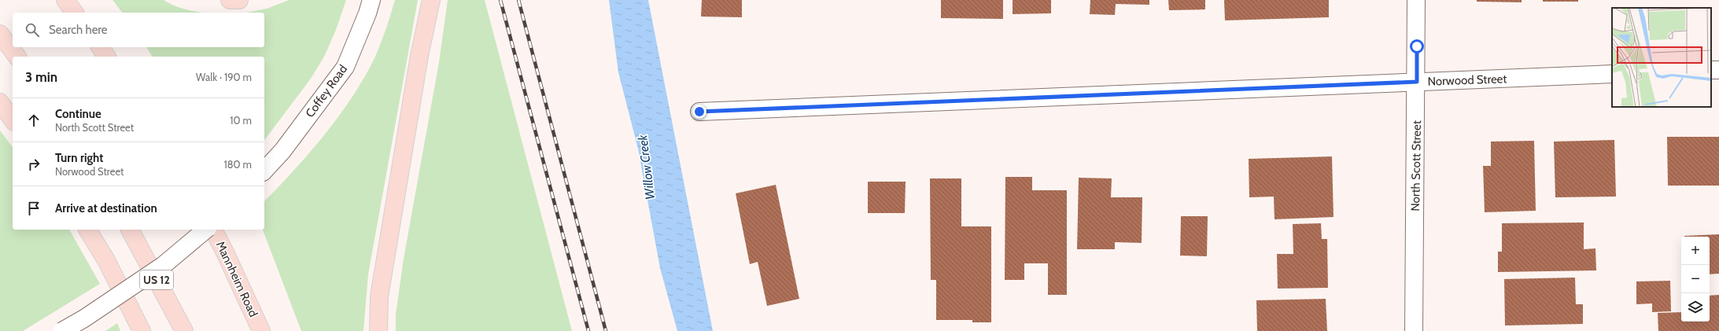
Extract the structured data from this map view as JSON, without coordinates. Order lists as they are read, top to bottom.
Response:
{
  "streets": {
    "main road": ["Mannheim Road", "US 12"],
    "street": ["Norwood Street", "Coffey Road", "North Scott Street"]
  },
  "crossings": [
    ["Norwood Street", "North Scott Street"]
  ],
  "water": ["Willow Creek"],
  "page": {
    "search": "Search here",
    "heading": ["3 min", "Walk · 190 m"],
    "list": [
      ["Continue", "North Scott Street", "10 m"],
      ["Turn right", "Norwood Street", "180 m"],
      "Arrive at destination"
    ],
    "map_buttons": ["+", "−"]
  }
}
